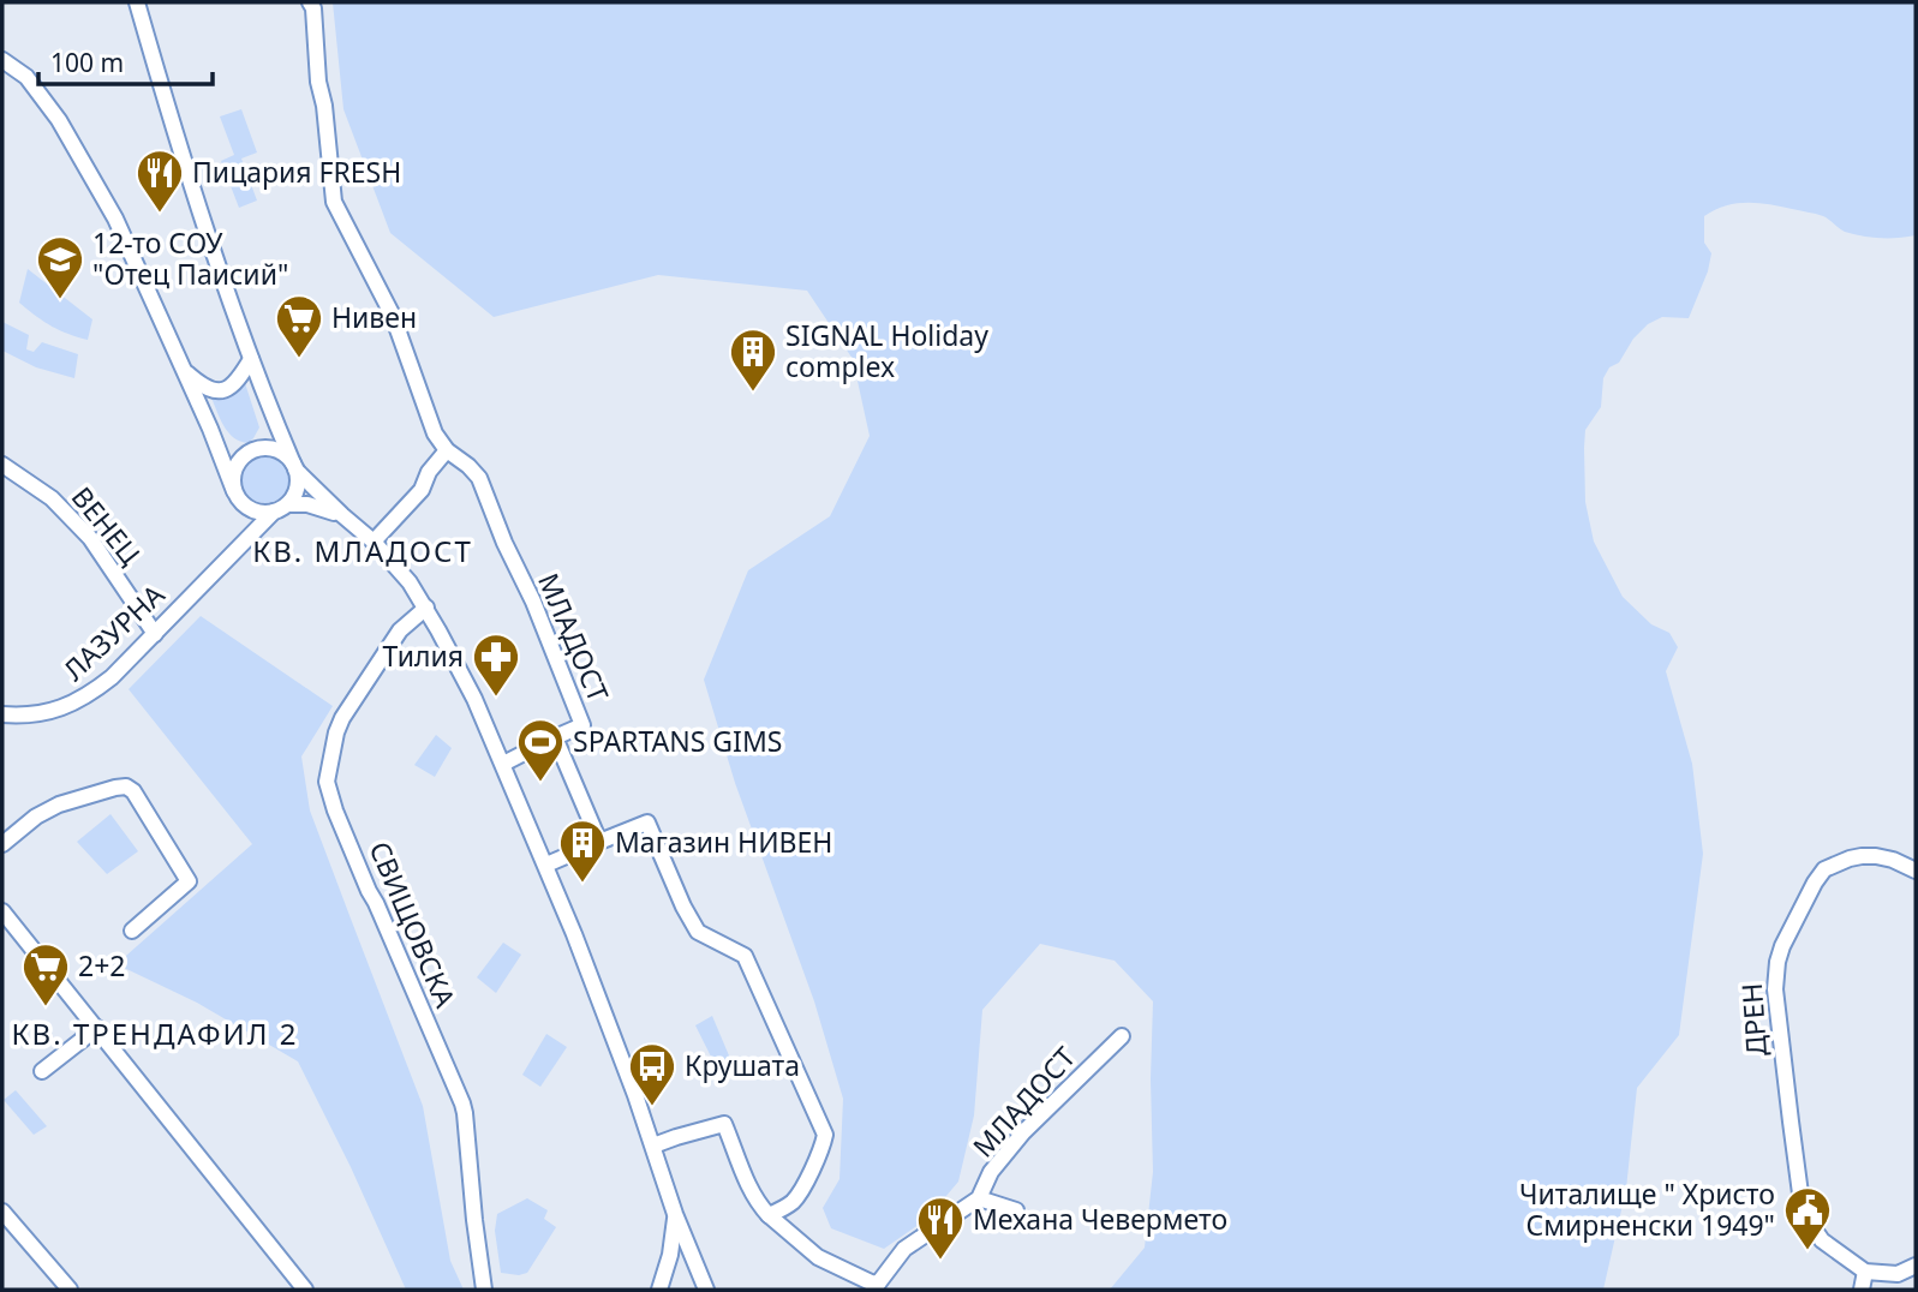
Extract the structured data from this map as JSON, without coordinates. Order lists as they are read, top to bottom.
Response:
{
  "streets": {
    "street": [
      "ВЕНЕЦ",
      "ЛАЗУРНА",
      "МЛАДОСТ",
      "СВИЩОВСКА",
      "ДРЕН"
    ]
  },
  "crossings": [
    ["ВЕНЕЦ", "ЛАЗУРНА"]
  ],
  "districts": ["КВ. МЛАДОСТ", "КВ. ТРЕНДАФИЛ 2"],
  "places": {
    "restaurant": ["Пицария FRESH", "Механа Чевермето"],
    "school or university": ["12-то СОУ \"Отец Паисий\""],
    "supermarket": ["Нивен", "2+2"],
    "building": ["SIGNAL Holiday complex", "Магазин НИВЕН"],
    "pharmacy": ["Тилия"],
    "sports": ["SPARTANS GIMS"],
    "bus stop": ["Крушата"],
    "public building": ["Читалище \" Христо Смирненски 1949\""]
  },
  "scale_bar": "100 m"
}
